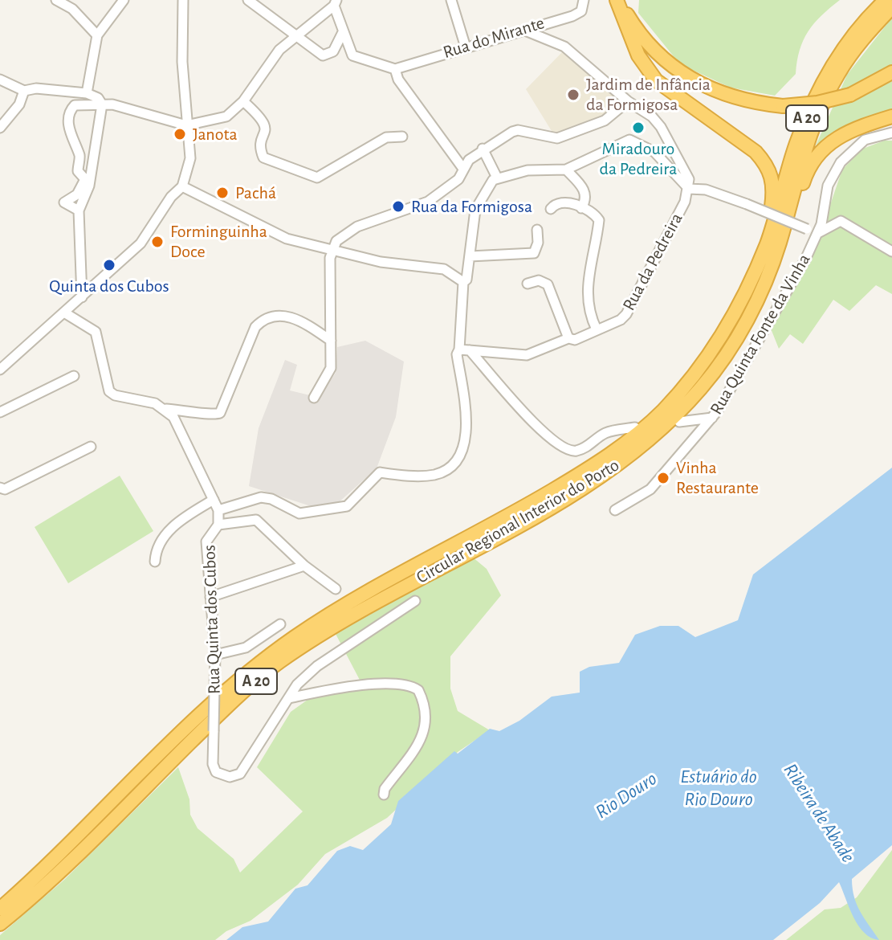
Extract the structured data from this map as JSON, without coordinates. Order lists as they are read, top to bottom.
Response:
{
  "streets": {
    "highway": ["A 20", "Circular Regional Interior do Porto"],
    "street": [
      "Rua do Mirante",
      "Rua da Pedreira",
      "Rua Quinta Fonte da Vinha",
      "Rua Quinta dos Cubos"
    ]
  },
  "water": ["Estuário do Rio Douro", "Rio Douro", "Ribeira de Abade"],
  "places": [
    "Jardim de Infância da Formigosa",
    "Miradouro da Pedreira",
    "Janota",
    "Pachá",
    "Rua da Formigosa",
    "Forminguinha Doce",
    "Quinta dos Cubos",
    "Vinha Restaurante"
  ]
}
